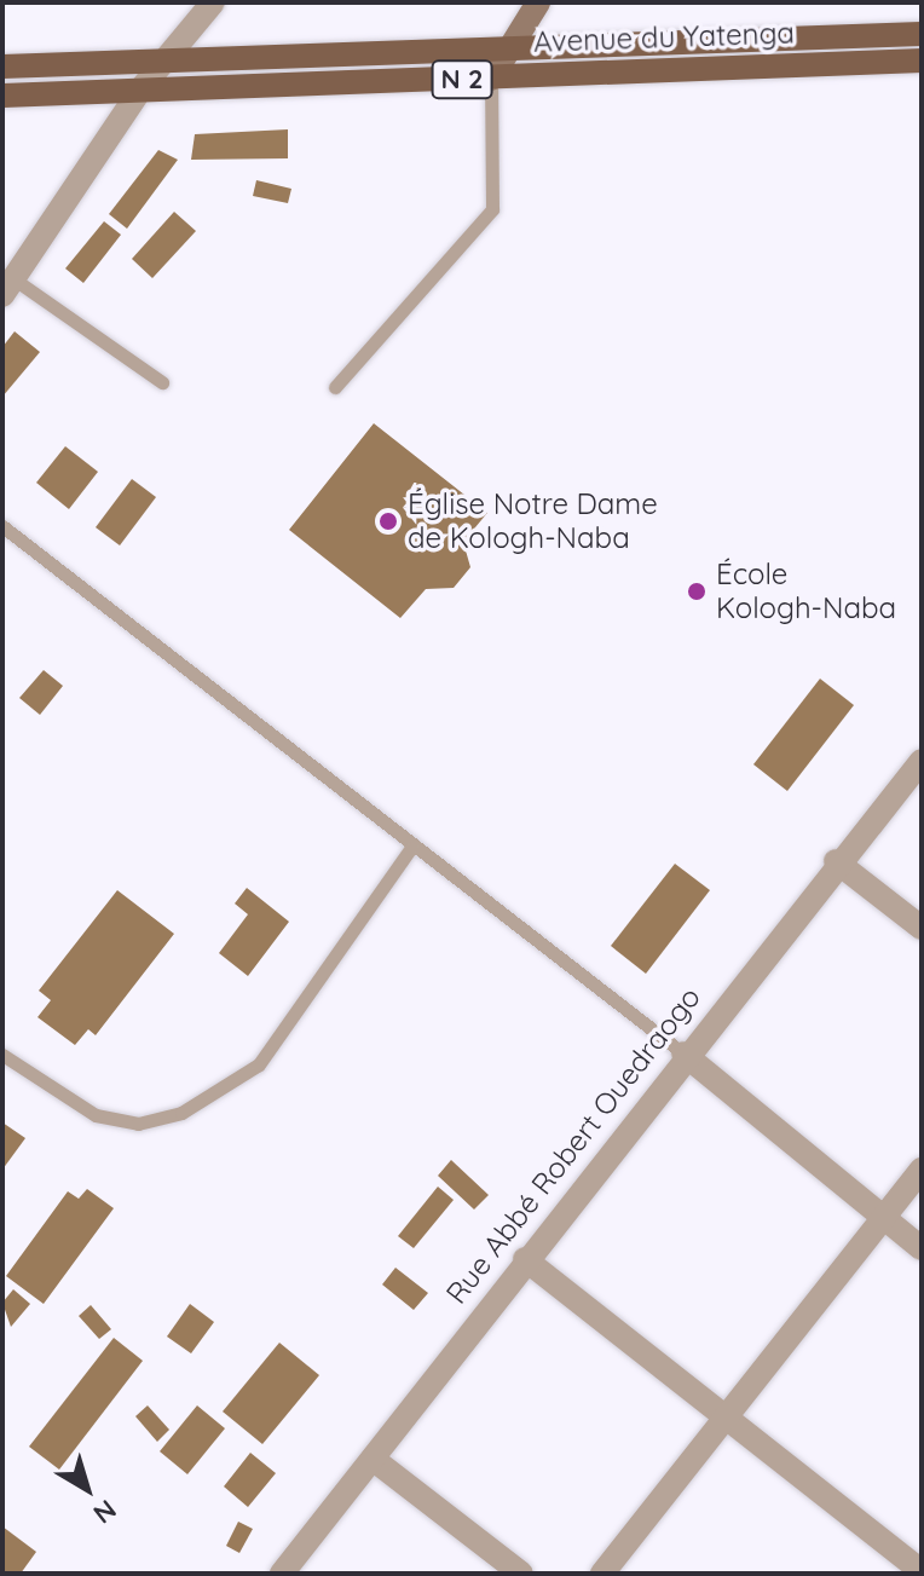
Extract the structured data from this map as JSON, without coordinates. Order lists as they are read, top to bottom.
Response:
{
  "streets": {
    "main road": ["Avenue du Yatenga", "N 2"],
    "street": ["Rue Abbé Robert Ouedraogo"]
  },
  "places": ["Église Notre Dame de Kologh-Naba", "École Kologh-Naba"],
  "north": "bottom right"
}
